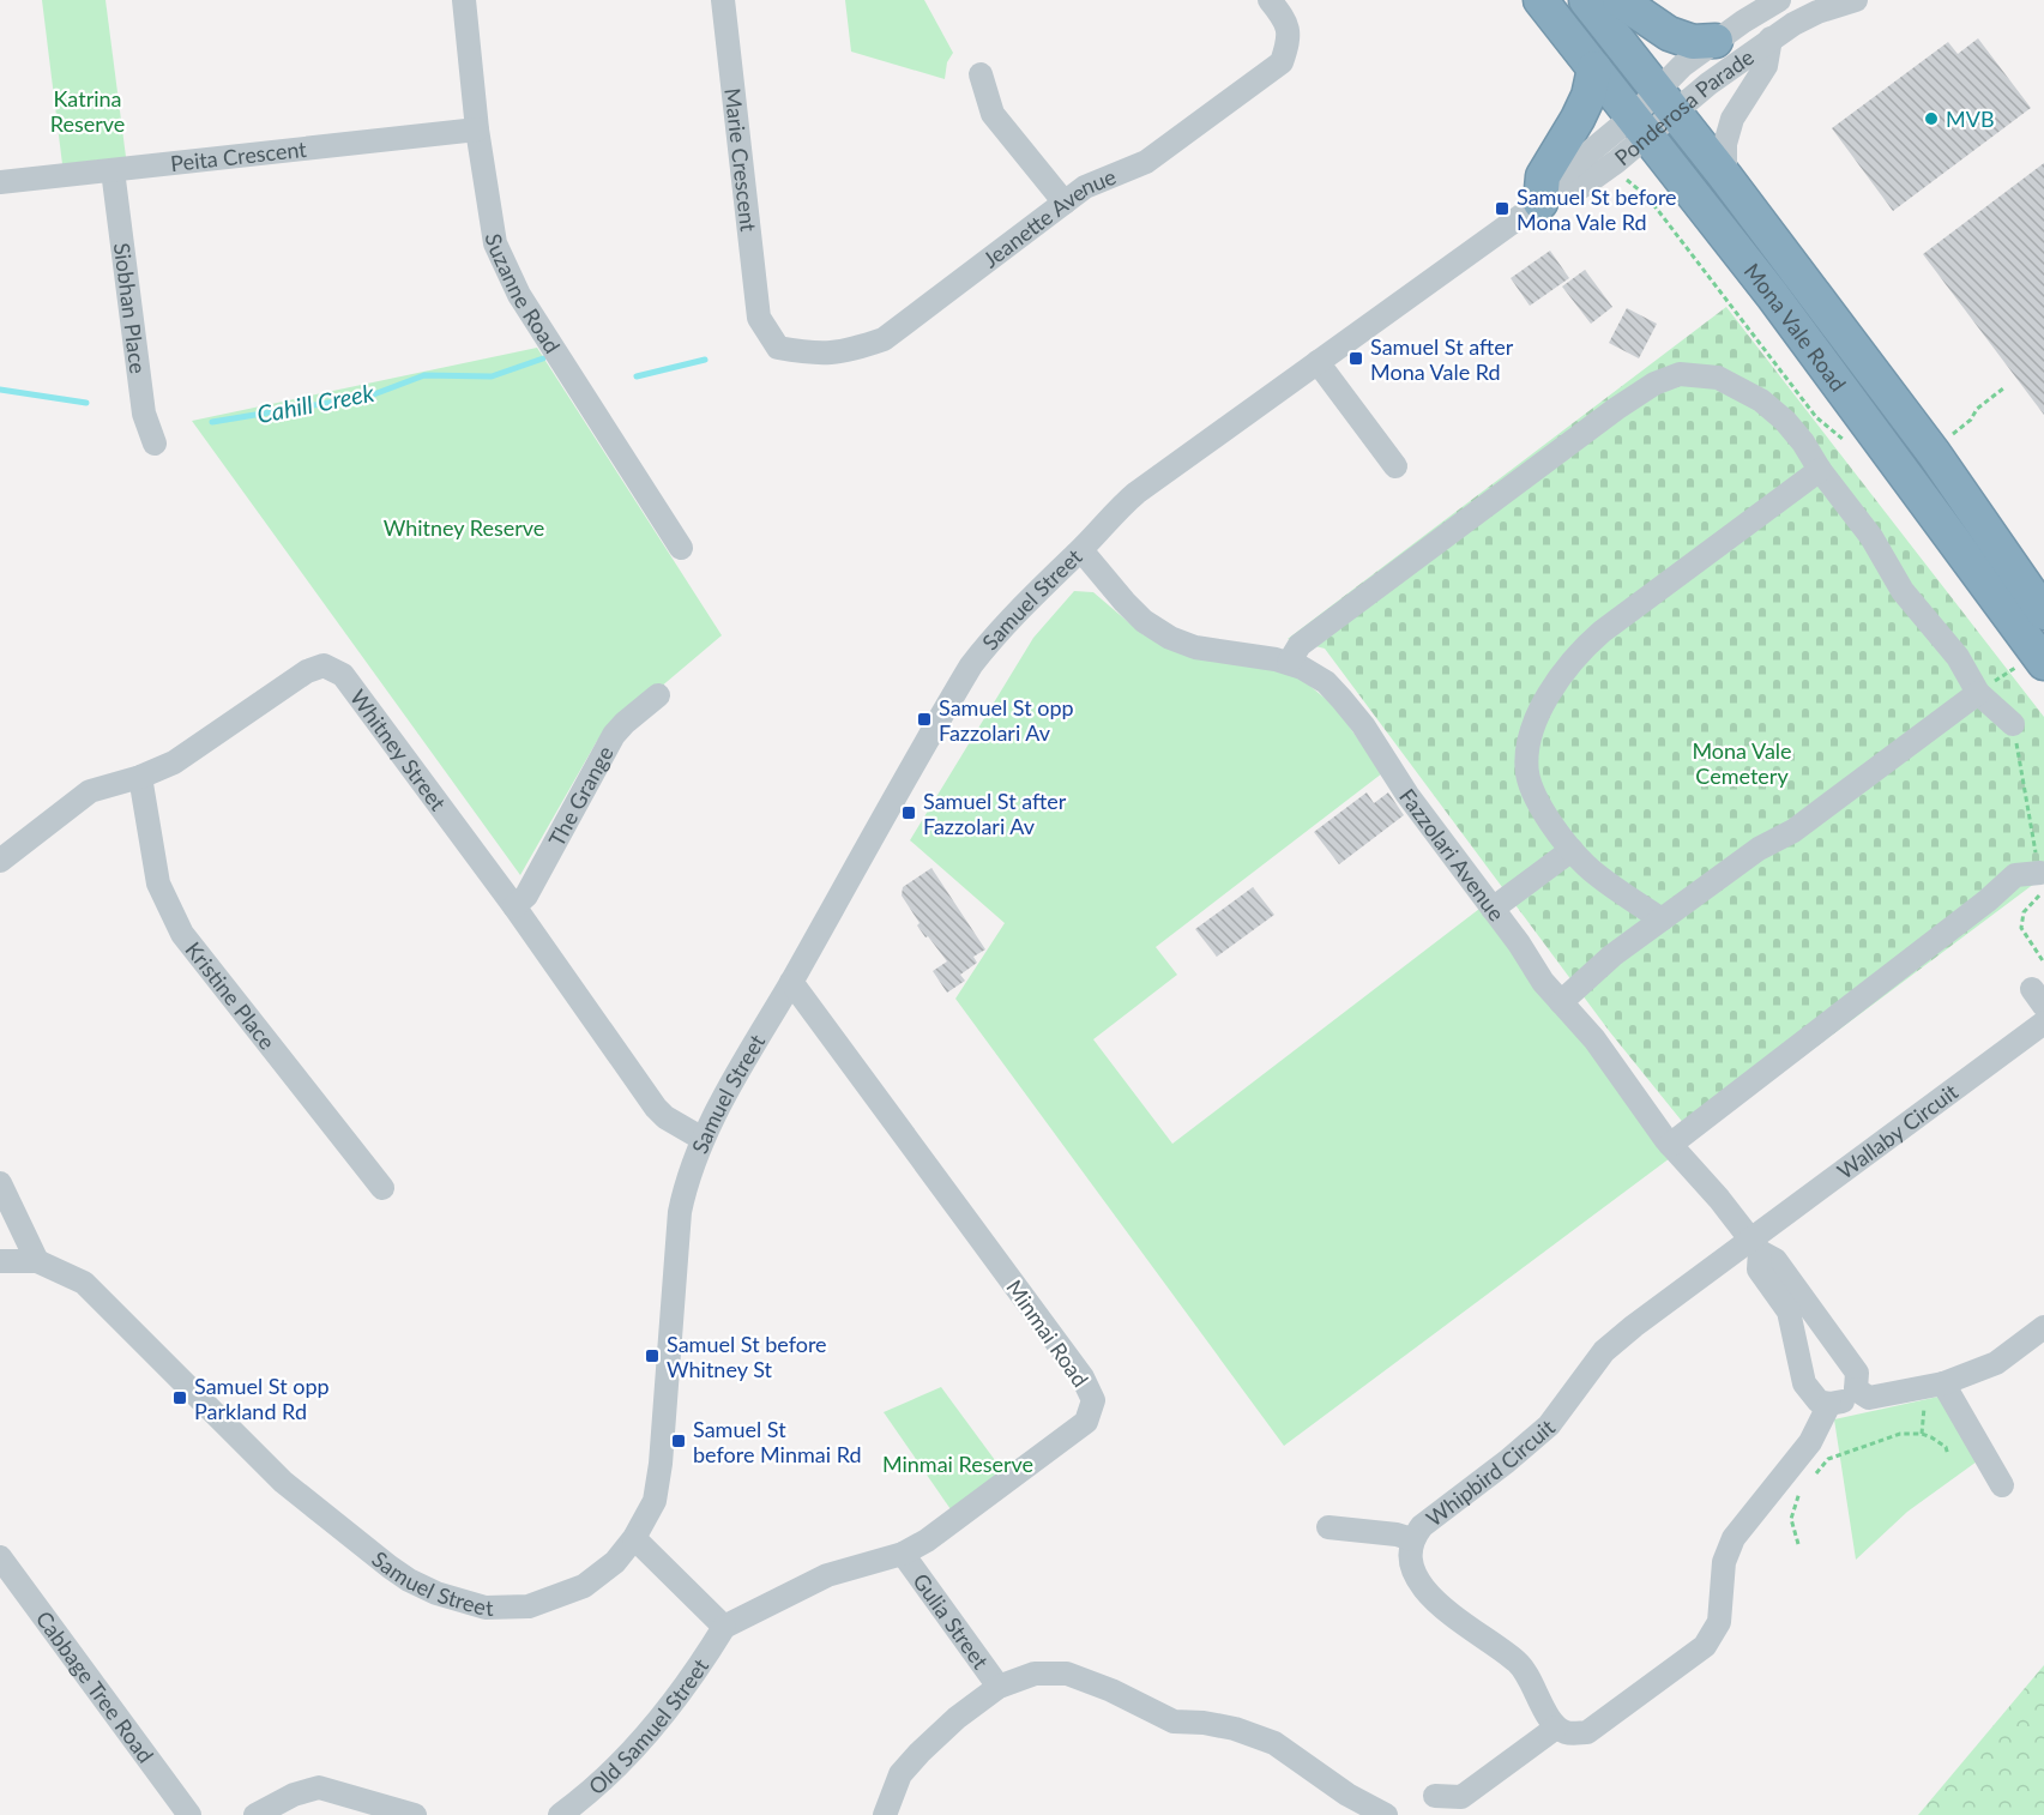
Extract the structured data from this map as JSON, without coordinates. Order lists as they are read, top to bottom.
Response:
{
  "streets": {
    "highway": ["Mona Vale Road"],
    "street": [
      "Ponderosa Parade",
      "Peita Crescent",
      "Marie Crescent",
      "Jeanette Avenue",
      "Suzanne Road",
      "Siobhan Place",
      "Samuel Street",
      "Whitney Street",
      "The Grange",
      "Fazzolari Avenue",
      "Kristine Place",
      "Wallaby Circuit",
      "Minmai Road",
      "Whipbird Circuit",
      "Gulia Street",
      "Cabbage Tree Road",
      "Old Samuel Street"
    ]
  },
  "crossings": [
    ["Ponderosa Parade", "Mona Vale Road"],
    ["Ponderosa Parade", "Samuel Street"],
    ["Peita Crescent", "Suzanne Road"],
    ["Peita Crescent", "Siobhan Place"],
    ["Marie Crescent", "Jeanette Avenue"],
    ["Samuel Street", "Whitney Street"],
    ["Samuel Street", "Fazzolari Avenue"],
    ["Samuel Street", "Minmai Road"],
    ["Whitney Street", "The Grange"],
    ["Whitney Street", "Kristine Place"],
    ["Fazzolari Avenue", "Wallaby Circuit"],
    ["Fazzolari Avenue", "Whipbird Circuit"],
    ["Wallaby Circuit", "Whipbird Circuit"],
    ["Minmai Road", "Gulia Street"],
    ["Minmai Road", "Old Samuel Street"]
  ],
  "water": ["Cahill Creek"],
  "parks": [
    "Katrina Reserve",
    "Whitney Reserve",
    "Mona Vale Cemetery",
    "Minmai Reserve"
  ],
  "places": {
    "other": ["MVB"],
    "transit": [
      "Samuel St before Mona Vale Rd",
      "Samuel St after Mona Vale Rd",
      "Samuel St opp Fazzolari Av",
      "Samuel St after Fazzolari Av",
      "Samuel St before Whitney St",
      "Samuel St opp Parkland Rd",
      "Samuel St before Minmai Rd"
    ]
  }
}
